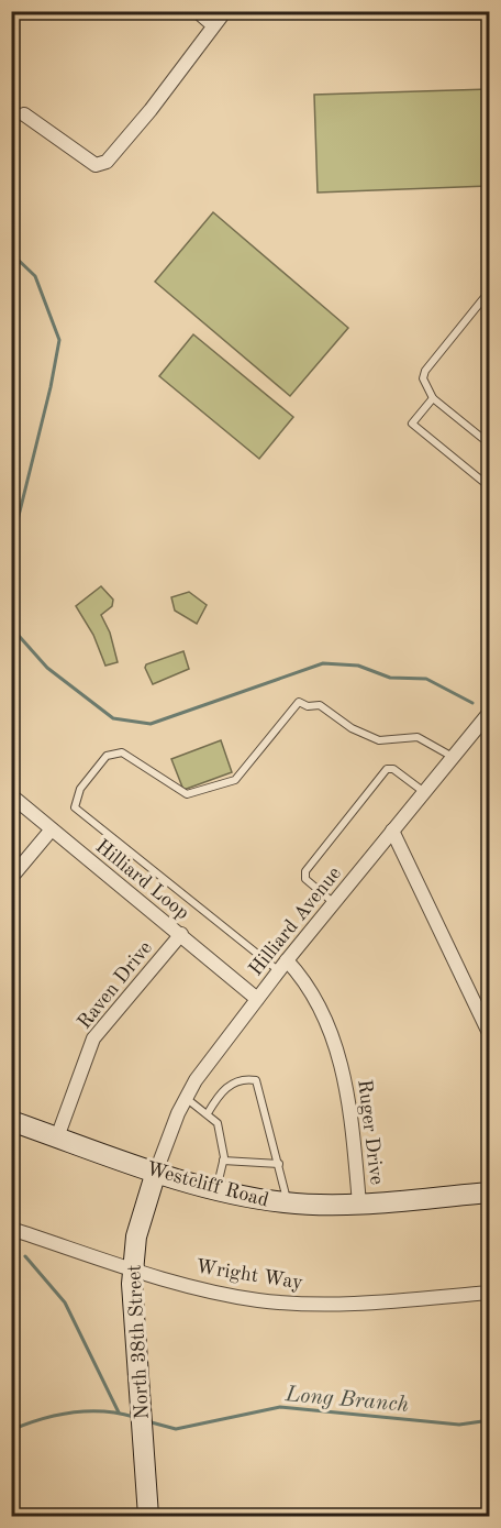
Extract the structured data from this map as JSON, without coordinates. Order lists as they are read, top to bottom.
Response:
{
  "streets": {
    "street": [
      "Hilliard Loop",
      "Hilliard Avenue",
      "Raven Drive",
      "Ruger Drive",
      "Westcliff Road",
      "Wright Way",
      "North 38th Street"
    ]
  },
  "crossings": [
    ["Hilliard Loop", "Hilliard Avenue"],
    ["Hilliard Loop", "Raven Drive"],
    ["Hilliard Avenue", "Ruger Drive"],
    ["Hilliard Avenue", "Westcliff Road"],
    ["Hilliard Avenue", "North 38th Street"],
    ["Raven Drive", "Westcliff Road"],
    ["Ruger Drive", "Westcliff Road"],
    ["Westcliff Road", "North 38th Street"],
    ["Wright Way", "North 38th Street"]
  ],
  "water": ["Long Branch"]
}
